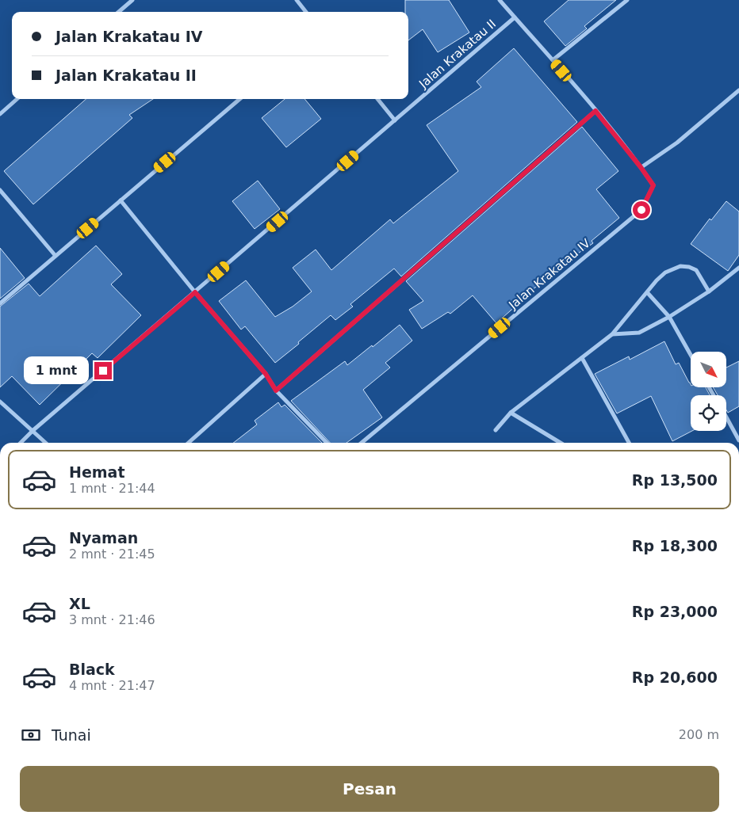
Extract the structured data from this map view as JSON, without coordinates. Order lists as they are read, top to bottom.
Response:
{
  "streets": {
    "street": ["Jalan Krakatau II", "Jalan Krakatau IV"]
  },
  "north": "bottom right",
  "page": {
    "banner": ["Jalan Krakatau IV", "Jalan Krakatau II"],
    "bubble": "1 mnt",
    "list": [
      {
        "name": "Hemat",
        "note": "1 mnt · 21:44",
        "value": "Rp 13,500"
      },
      {
        "name": "Nyaman",
        "note": "2 mnt · 21:45",
        "value": "Rp 18,300"
      },
      {
        "name": "XL",
        "note": "3 mnt · 21:46",
        "value": "Rp 23,000"
      },
      {
        "name": "Black",
        "note": "4 mnt · 21:47",
        "value": "Rp 20,600"
      }
    ],
    "pay": ["Tunai", "200 m"],
    "buttons": "Pesan"
  }
}
